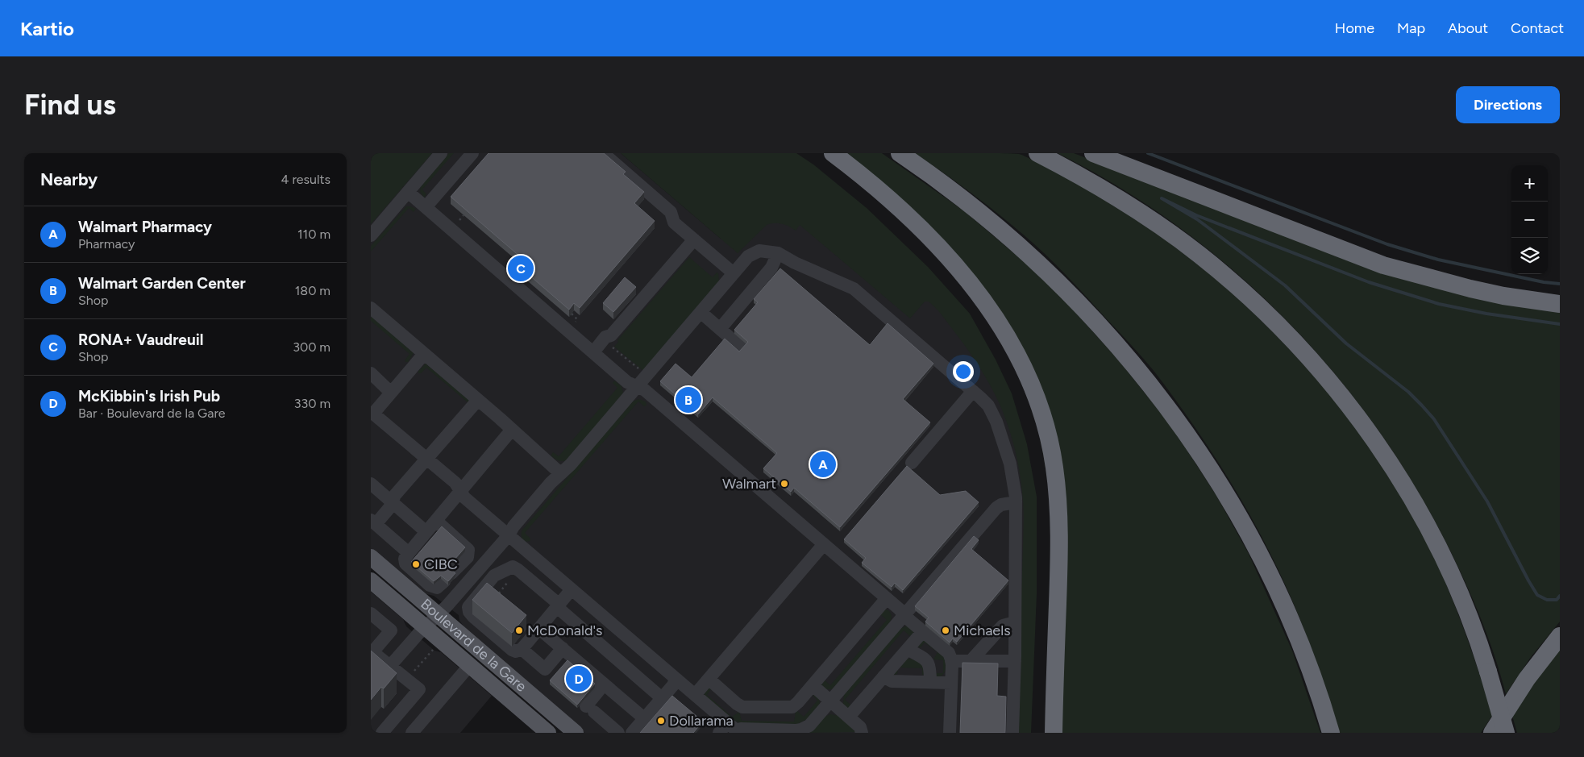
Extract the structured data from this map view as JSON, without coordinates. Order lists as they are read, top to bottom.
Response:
{
  "streets": {
    "main road": ["Boulevard de la Gare"]
  },
  "places": [
    "Walmart",
    "CIBC",
    "McDonald's",
    "Michaels",
    "Dollarama"
  ],
  "page": {
    "header": "Kartio",
    "nav": [
      "Home",
      "Map",
      "About",
      "Contact"
    ],
    "buttons": "Directions",
    "title": "Find us",
    "heading": ["Nearby", "4 results"],
    "map_buttons": ["+", "−"],
    "list": [
      {
        "mark": "A",
        "name": "Walmart Pharmacy",
        "note": "Pharmacy",
        "value": "110 m"
      },
      {
        "mark": "B",
        "name": "Walmart Garden Center",
        "note": "Shop",
        "value": "180 m"
      },
      {
        "mark": "C",
        "name": "RONA+ Vaudreuil",
        "note": "Shop",
        "value": "300 m"
      },
      {
        "mark": "D",
        "name": "McKibbin's Irish Pub",
        "note": "Bar · Boulevard de la Gare",
        "value": "330 m"
      }
    ],
    "pins": [
      "C",
      "B",
      "A",
      "D"
    ]
  }
}
